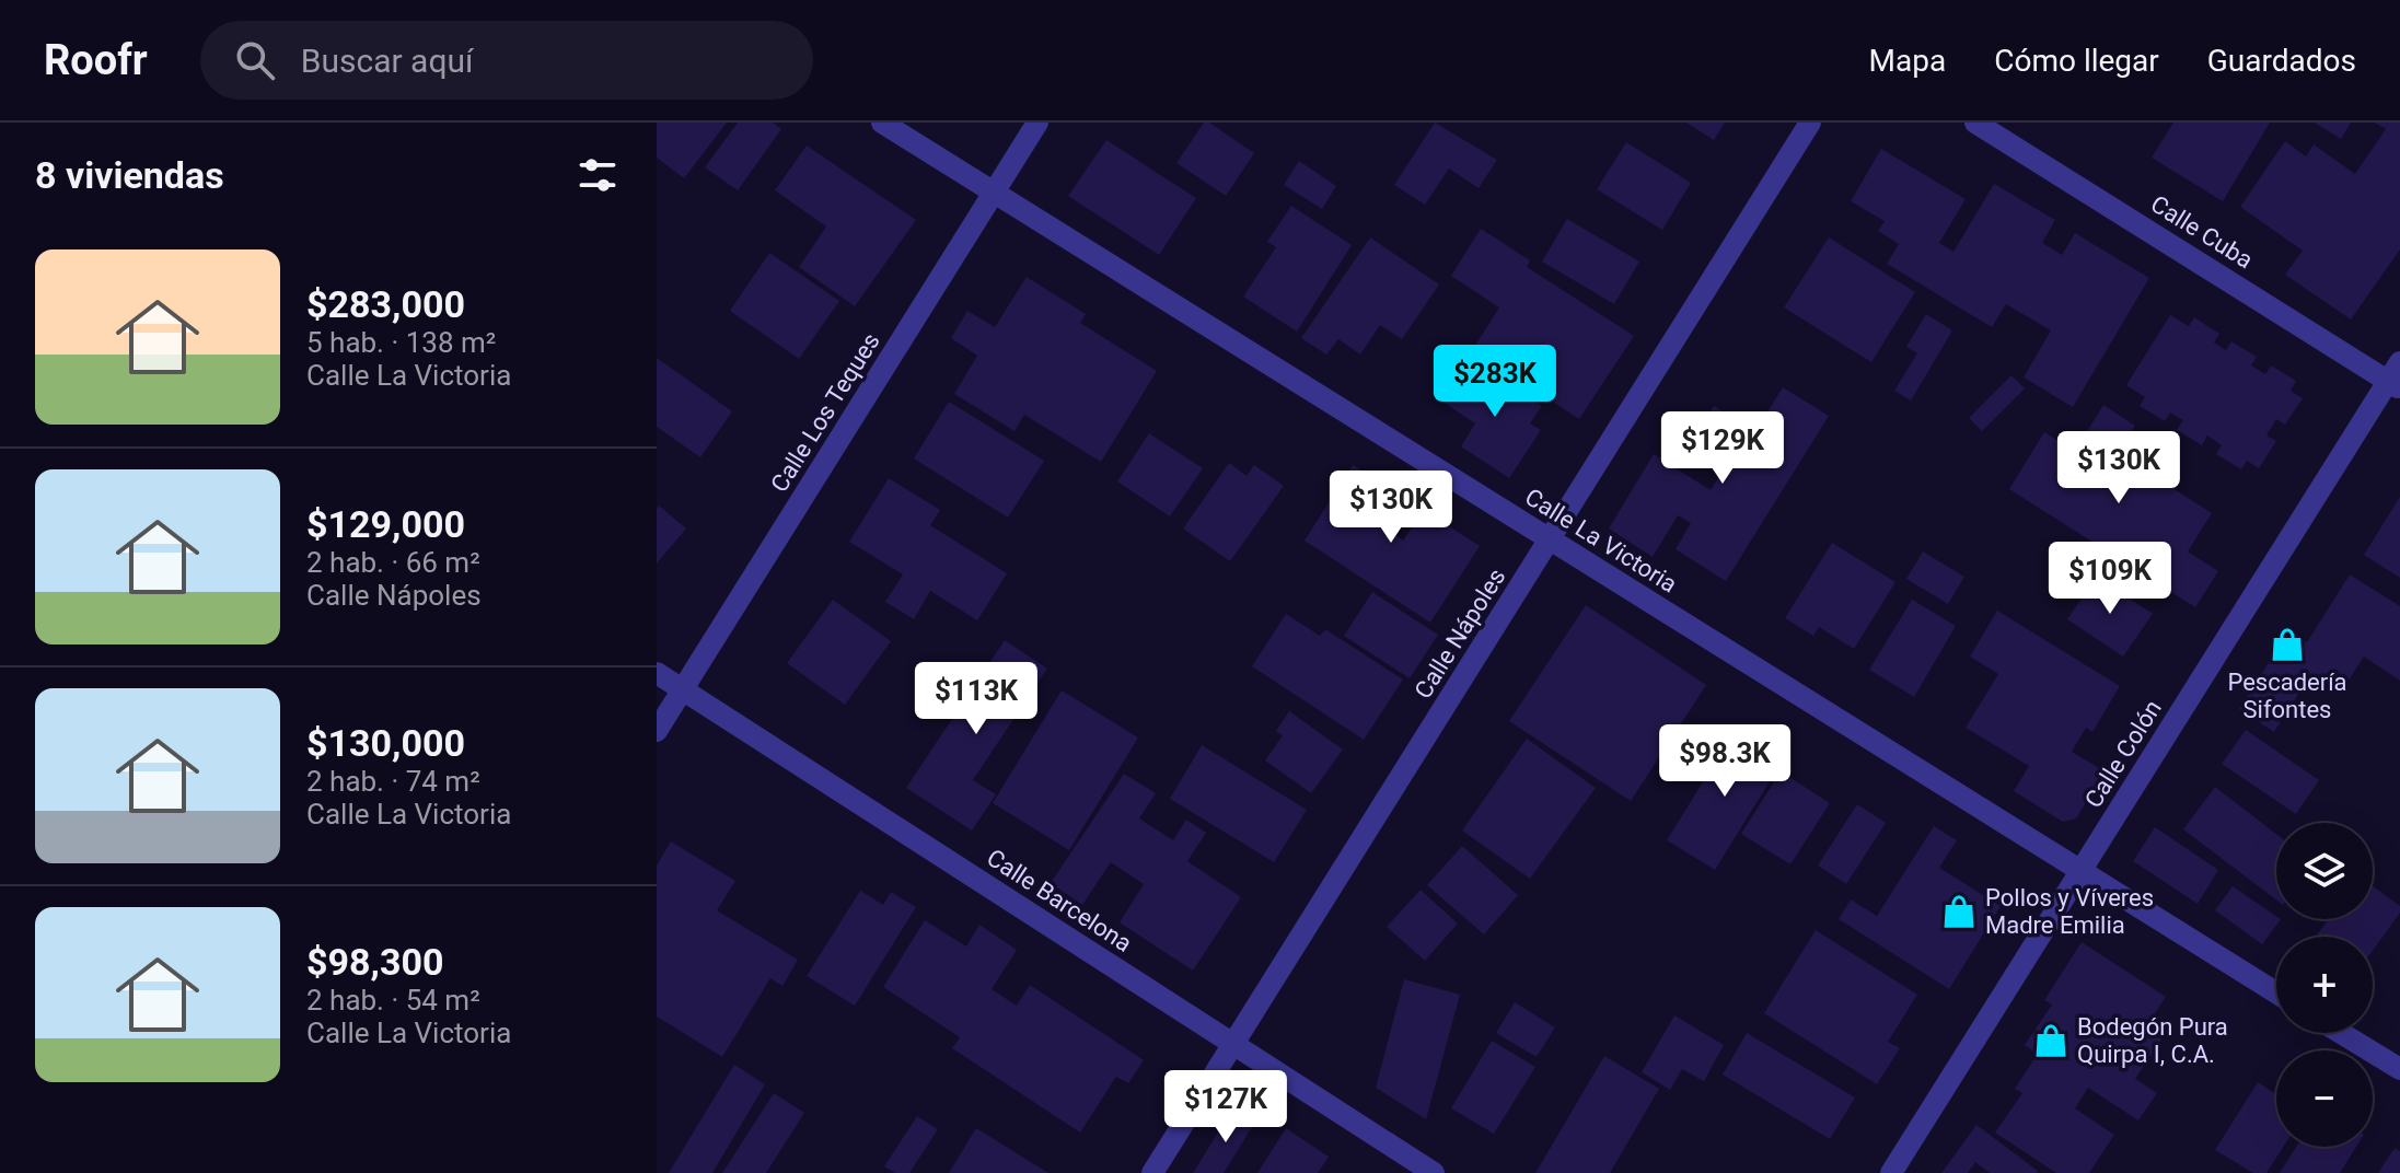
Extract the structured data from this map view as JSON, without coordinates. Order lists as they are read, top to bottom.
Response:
{
  "streets": {
    "street": [
      "Calle Cuba",
      "Calle Los Teques",
      "Calle La Victoria",
      "Calle Nápoles",
      "Calle Colón",
      "Calle Barcelona"
    ]
  },
  "crossings": [
    ["Calle Cuba", "Calle Colón"],
    ["Calle Los Teques", "Calle La Victoria"],
    ["Calle Los Teques", "Calle Barcelona"],
    ["Calle La Victoria", "Calle Nápoles"],
    ["Calle La Victoria", "Calle Colón"],
    ["Calle Nápoles", "Calle Barcelona"]
  ],
  "places": {
    "shop": ["Pescadería Sifontes", "Pollos y Víveres Madre Emilia", "Bodegón Pura Quirpa I, C.A."]
  },
  "page": {
    "header": "Roofr",
    "search": "Buscar aquí",
    "nav": ["Mapa", "Cómo llegar", "Guardados"],
    "heading": "8 viviendas",
    "list": [
      {
        "name": "$283,000",
        "note": "5 hab. · 138 m² · Calle La Victoria"
      },
      {
        "name": "$129,000",
        "note": "2 hab. · 66 m² · Calle Nápoles"
      },
      {
        "name": "$130,000",
        "note": "2 hab. · 74 m² · Calle La Victoria"
      },
      {
        "name": "$98,300",
        "note": "2 hab. · 54 m² · Calle La Victoria"
      }
    ],
    "price": [
      "$283K",
      "$129K",
      "$130K",
      "$130K",
      "$109K",
      "$113K",
      "$98.3K",
      "$127K"
    ],
    "map_buttons": ["+", "−"]
  }
}
